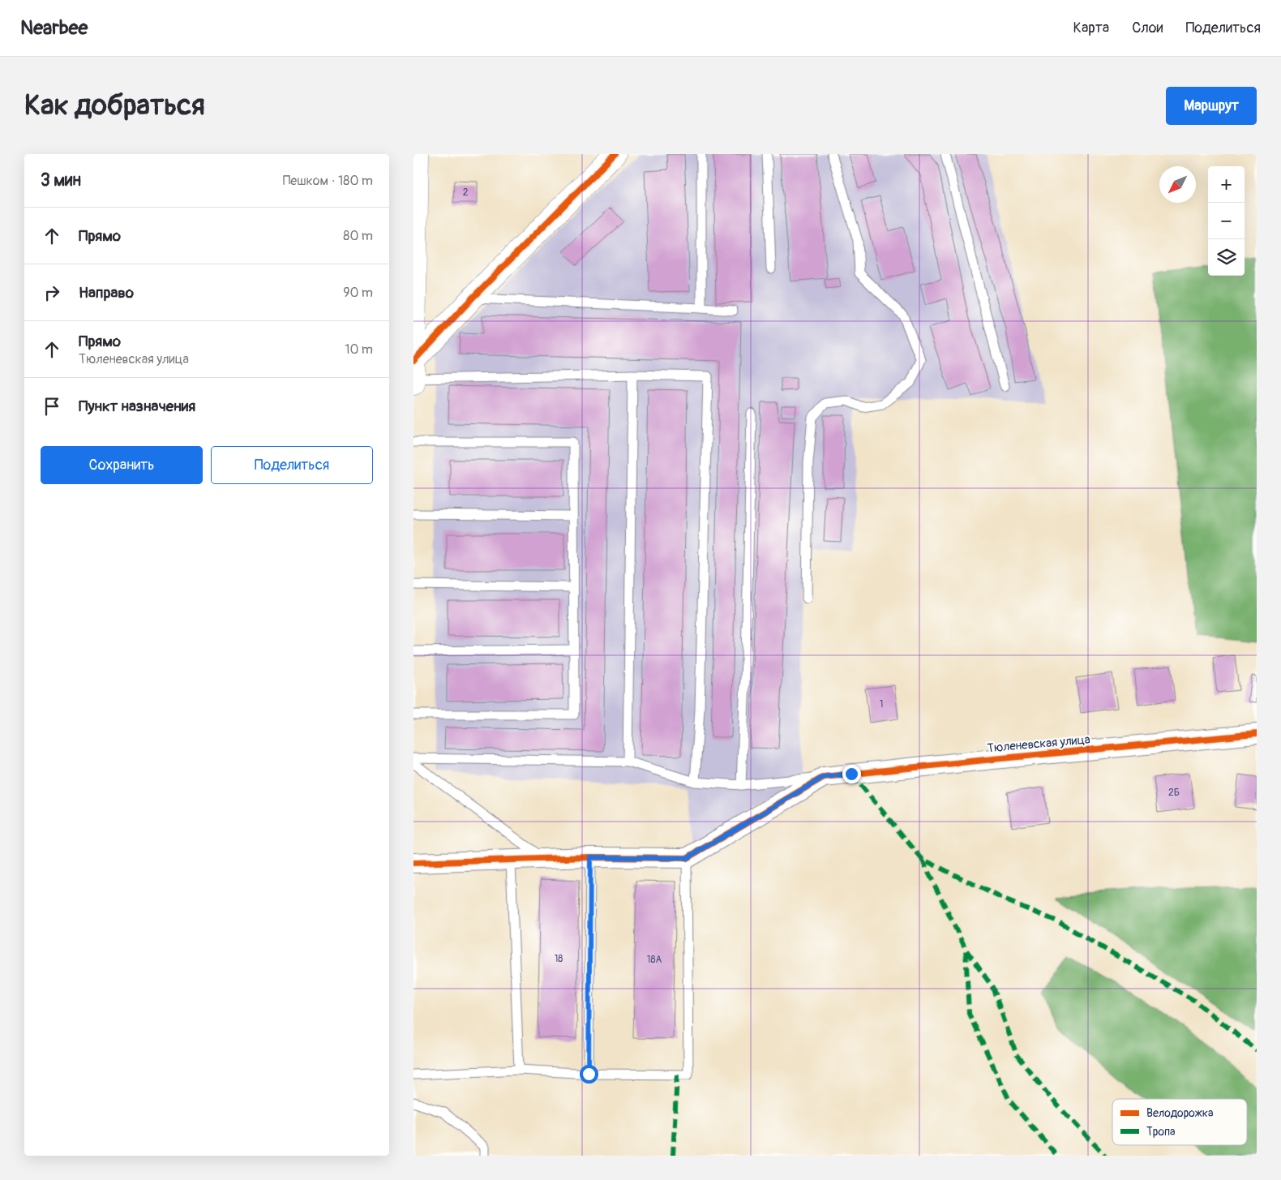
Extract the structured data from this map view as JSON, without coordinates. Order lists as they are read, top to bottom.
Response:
{
  "streets": {
    "street": ["Тюленевская улица"]
  },
  "house_numbers": [
    "2",
    "1",
    "2Б",
    "18",
    "18А"
  ],
  "legend": ["Велодорожка", "Тропа"],
  "north": "bottom left",
  "page": {
    "header": "Nearbee",
    "nav": ["Карта", "Слои", "Поделиться"],
    "buttons": [
      "Маршрут",
      ["Сохранить", "Поделиться"]
    ],
    "title": "Как добраться",
    "heading": ["3 мин", "Пешком · 180 m"],
    "map_buttons": ["+", "−"],
    "list": [
      ["Прямо", "80 m"],
      ["Направо", "90 m"],
      ["Прямо", "Тюленевская улица", "10 m"],
      "Пункт назначения"
    ]
  }
}
